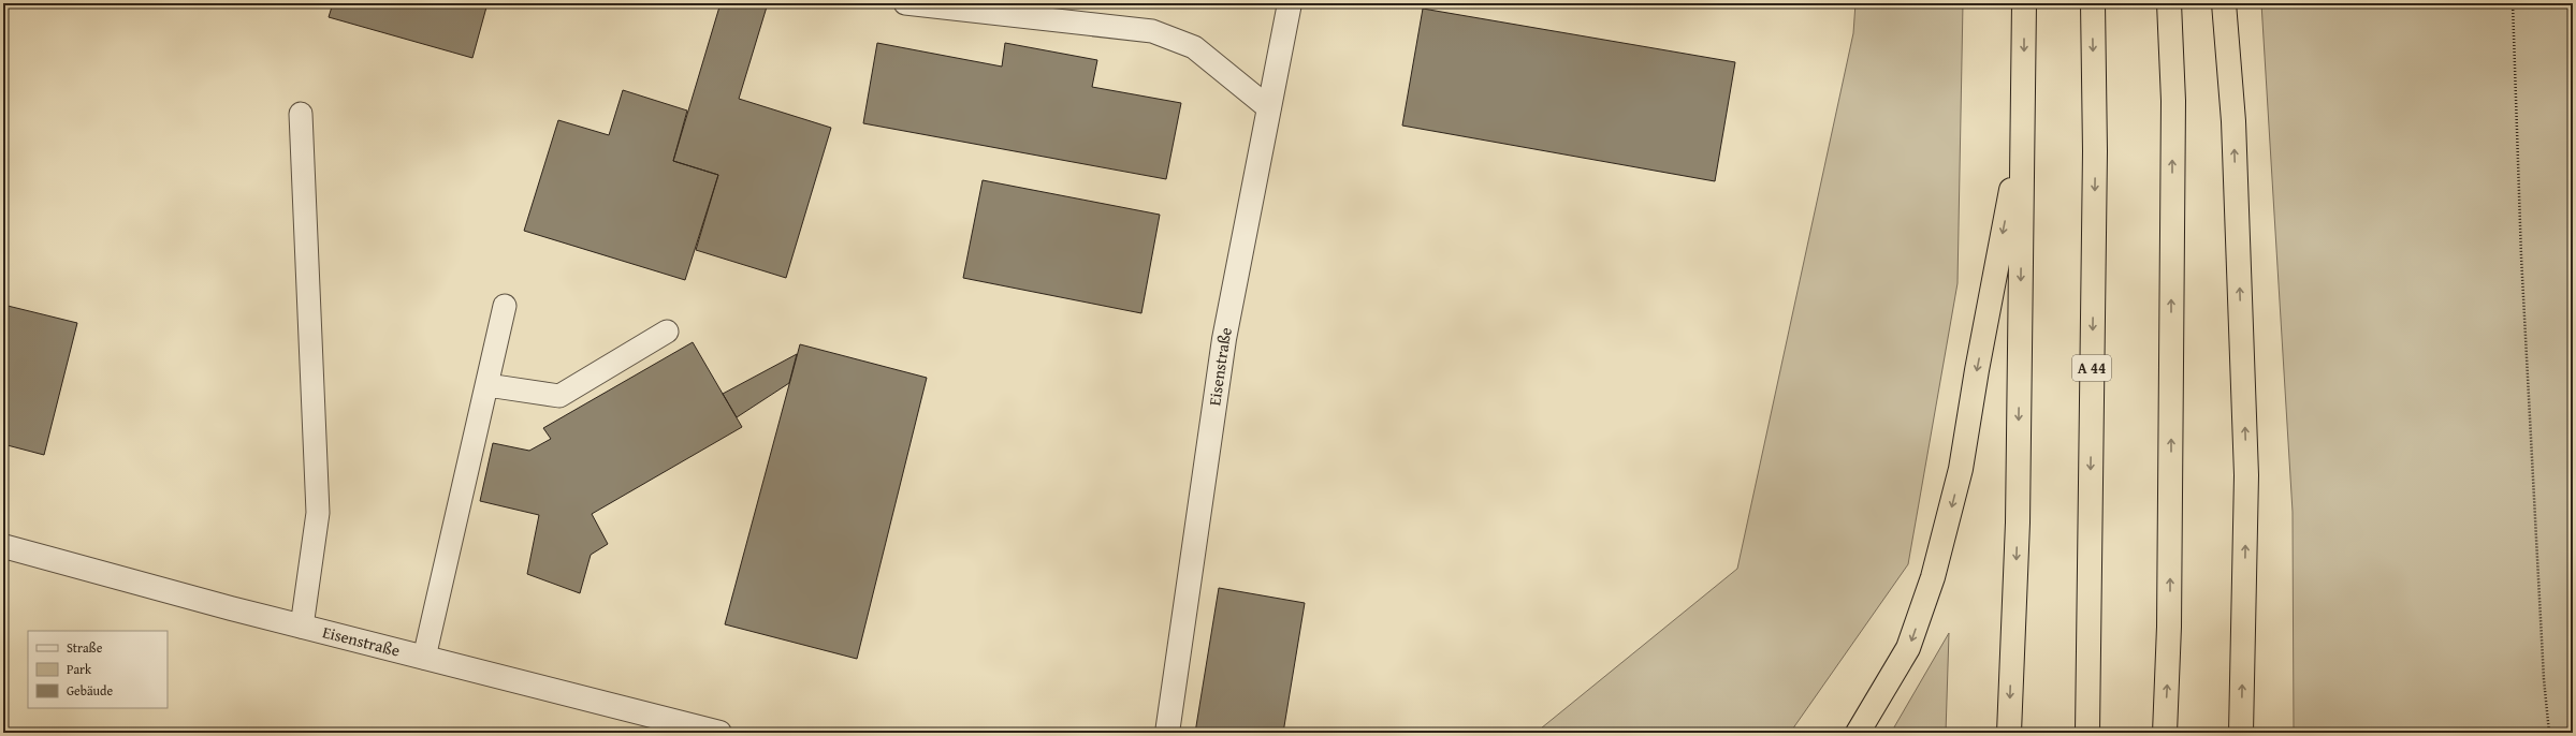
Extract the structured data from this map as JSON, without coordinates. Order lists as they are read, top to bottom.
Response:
{
  "streets": {
    "highway": ["A 44"],
    "street": ["Eisenstraße"]
  },
  "legend": ["Straße", "Park", "Gebäude"]
}
